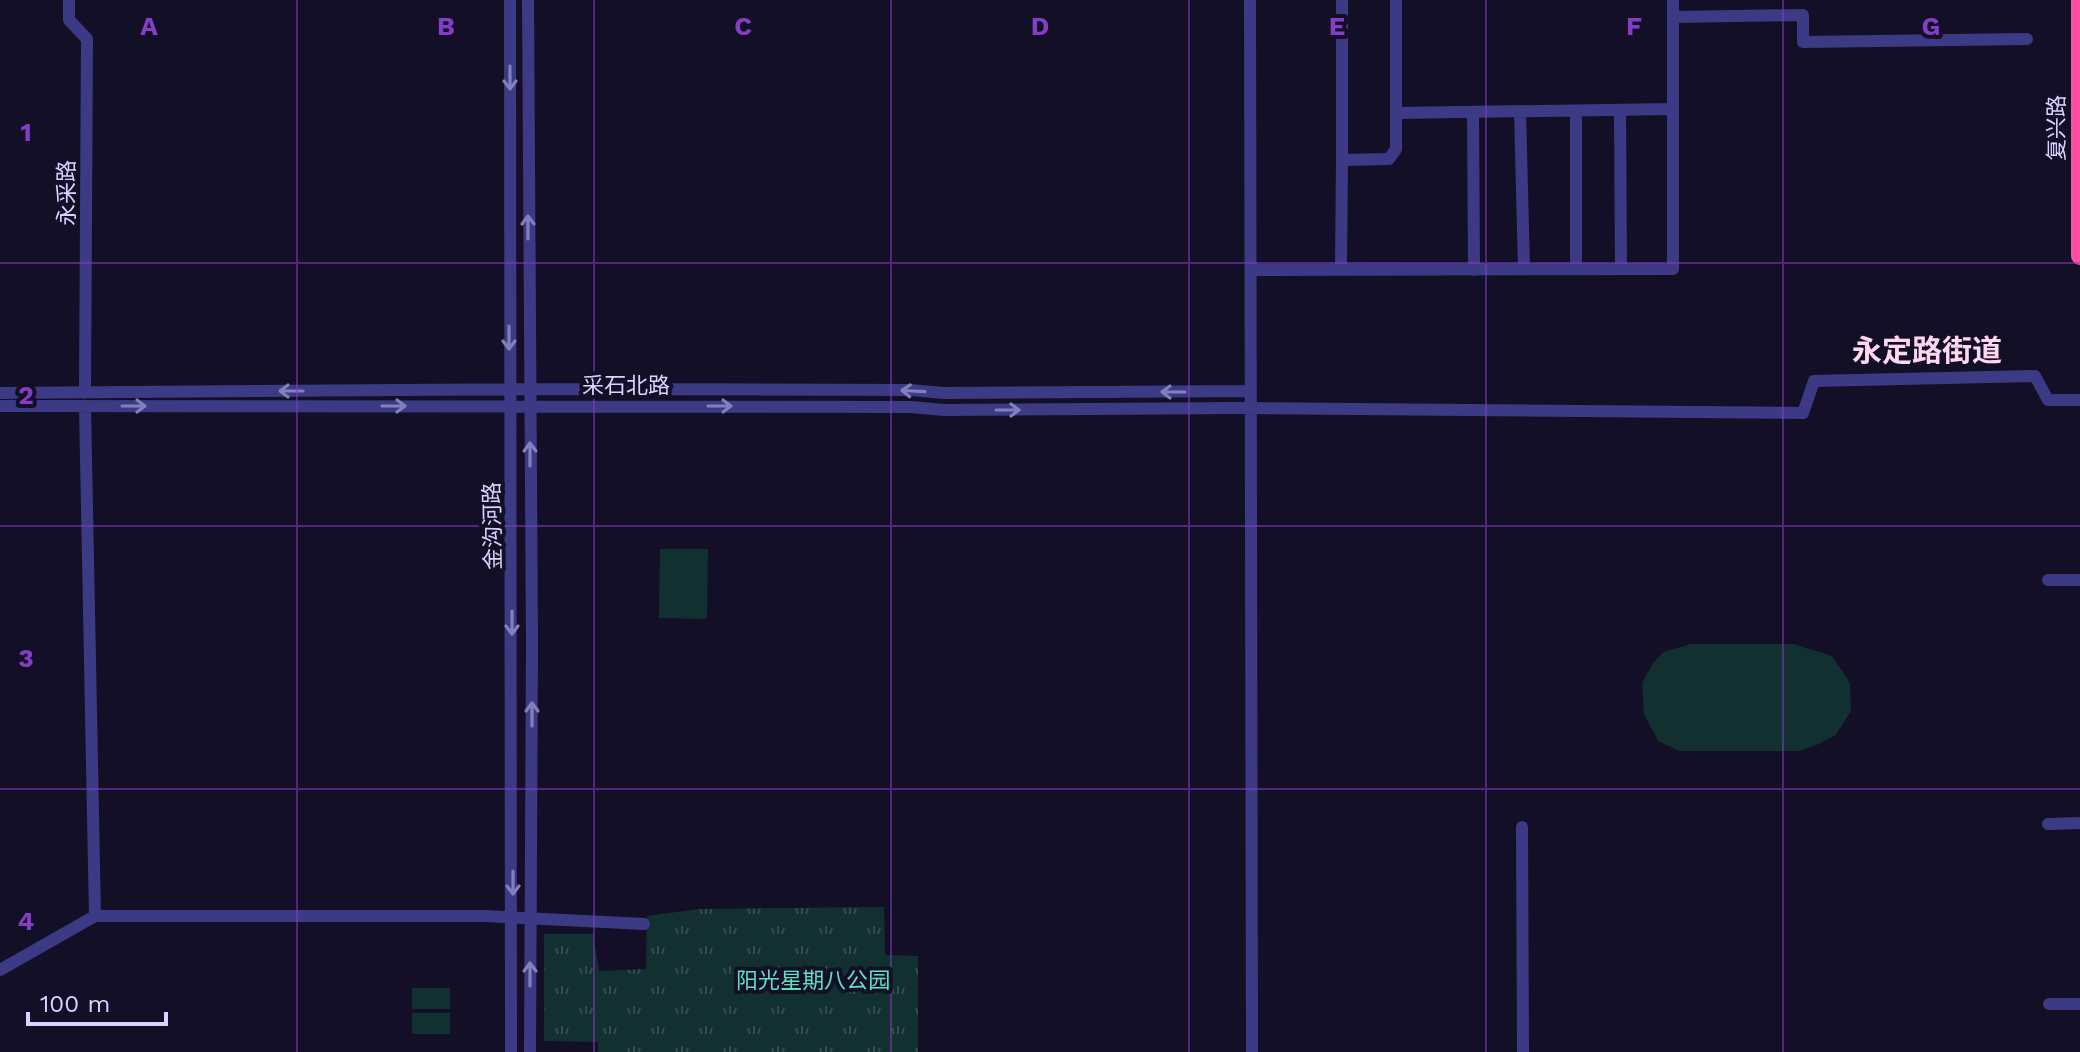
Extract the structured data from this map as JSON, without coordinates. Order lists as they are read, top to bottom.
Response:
{
  "streets": {
    "highway": ["复兴路"],
    "street": ["永采路", "采石北路", "金沟河路"]
  },
  "crossings": [
    ["永采路", "采石北路"],
    ["采石北路", "金沟河路"]
  ],
  "districts": ["永定路街道"],
  "parks": ["阳光星期八公园"],
  "scale_bar": "100 m",
  "grid": {
    "columns": [
      "A",
      "B",
      "C",
      "D",
      "E",
      "F",
      "G"
    ],
    "rows": [
      "1",
      "2",
      "3",
      "4"
    ]
  }
}
